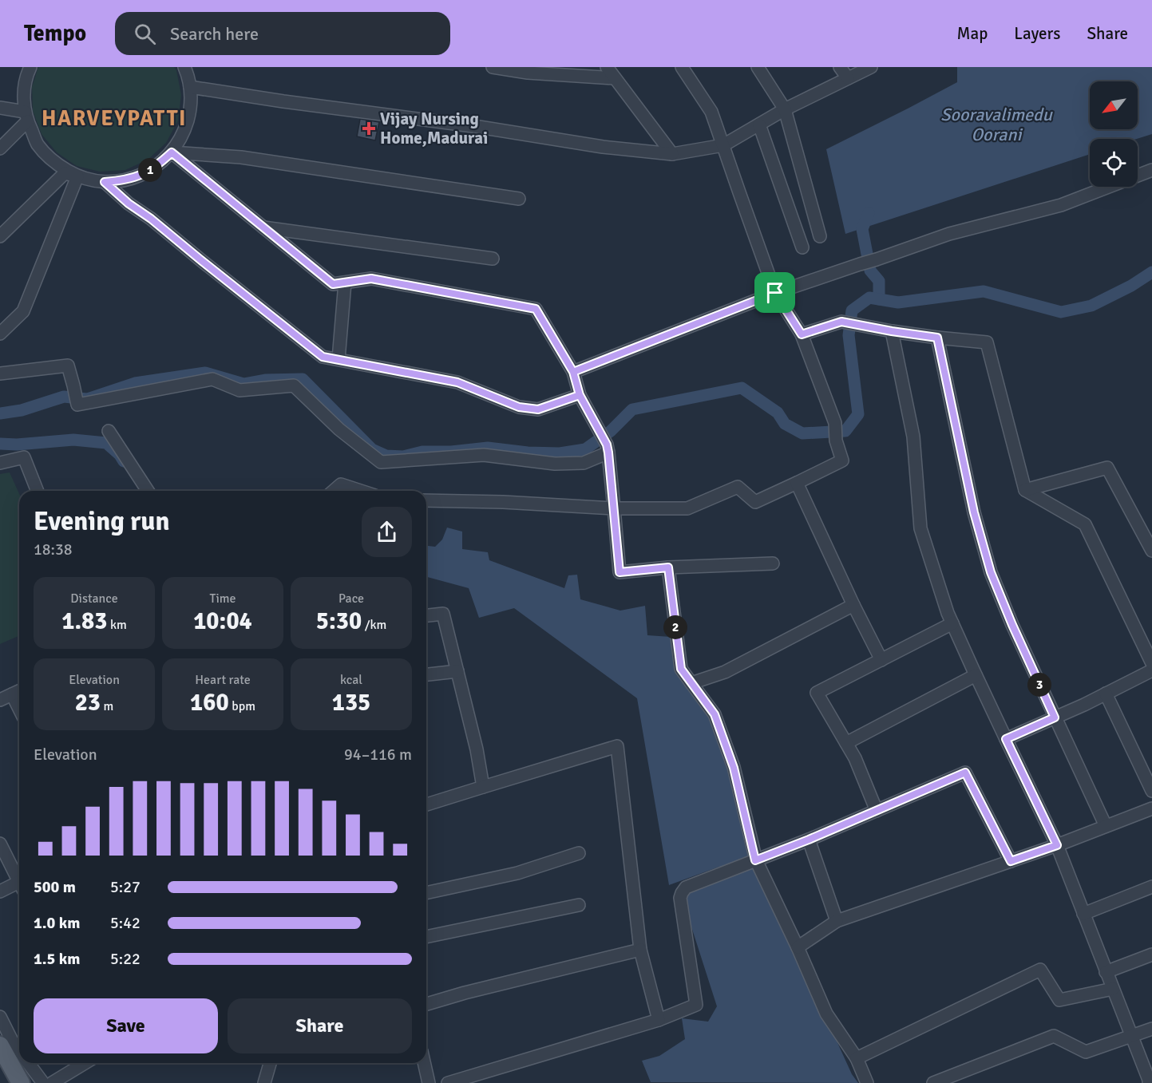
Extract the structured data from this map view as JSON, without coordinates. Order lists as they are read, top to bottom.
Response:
{
  "districts": ["HARVEYPATTI"],
  "water": ["Sooravalimedu Oorani"],
  "places": {
    "health": ["Vijay Nursing Home,Madurai"]
  },
  "north": "bottom left",
  "page": {
    "header": "Tempo",
    "search": "Search here",
    "nav": ["Map", "Layers", "Share"],
    "pins": ["1", "2", "3"],
    "heading": ["Evening run", "18:38"],
    "stats": [
      ["Distance", "1.83 km"],
      ["Time", "10:04"],
      ["Pace", "5:30 /km"],
      ["Elevation", "23 m"],
      ["Heart rate", "160 bpm"],
      ["kcal", "135"]
    ],
    "chart": ["Elevation", "94–116 m"],
    "list": [
      {
        "name": "500 m",
        "note": "5:27"
      },
      {
        "name": "1.0 km",
        "note": "5:42"
      },
      {
        "name": "1.5 km",
        "note": "5:22"
      }
    ],
    "buttons": ["Save", "Share"]
  }
}
